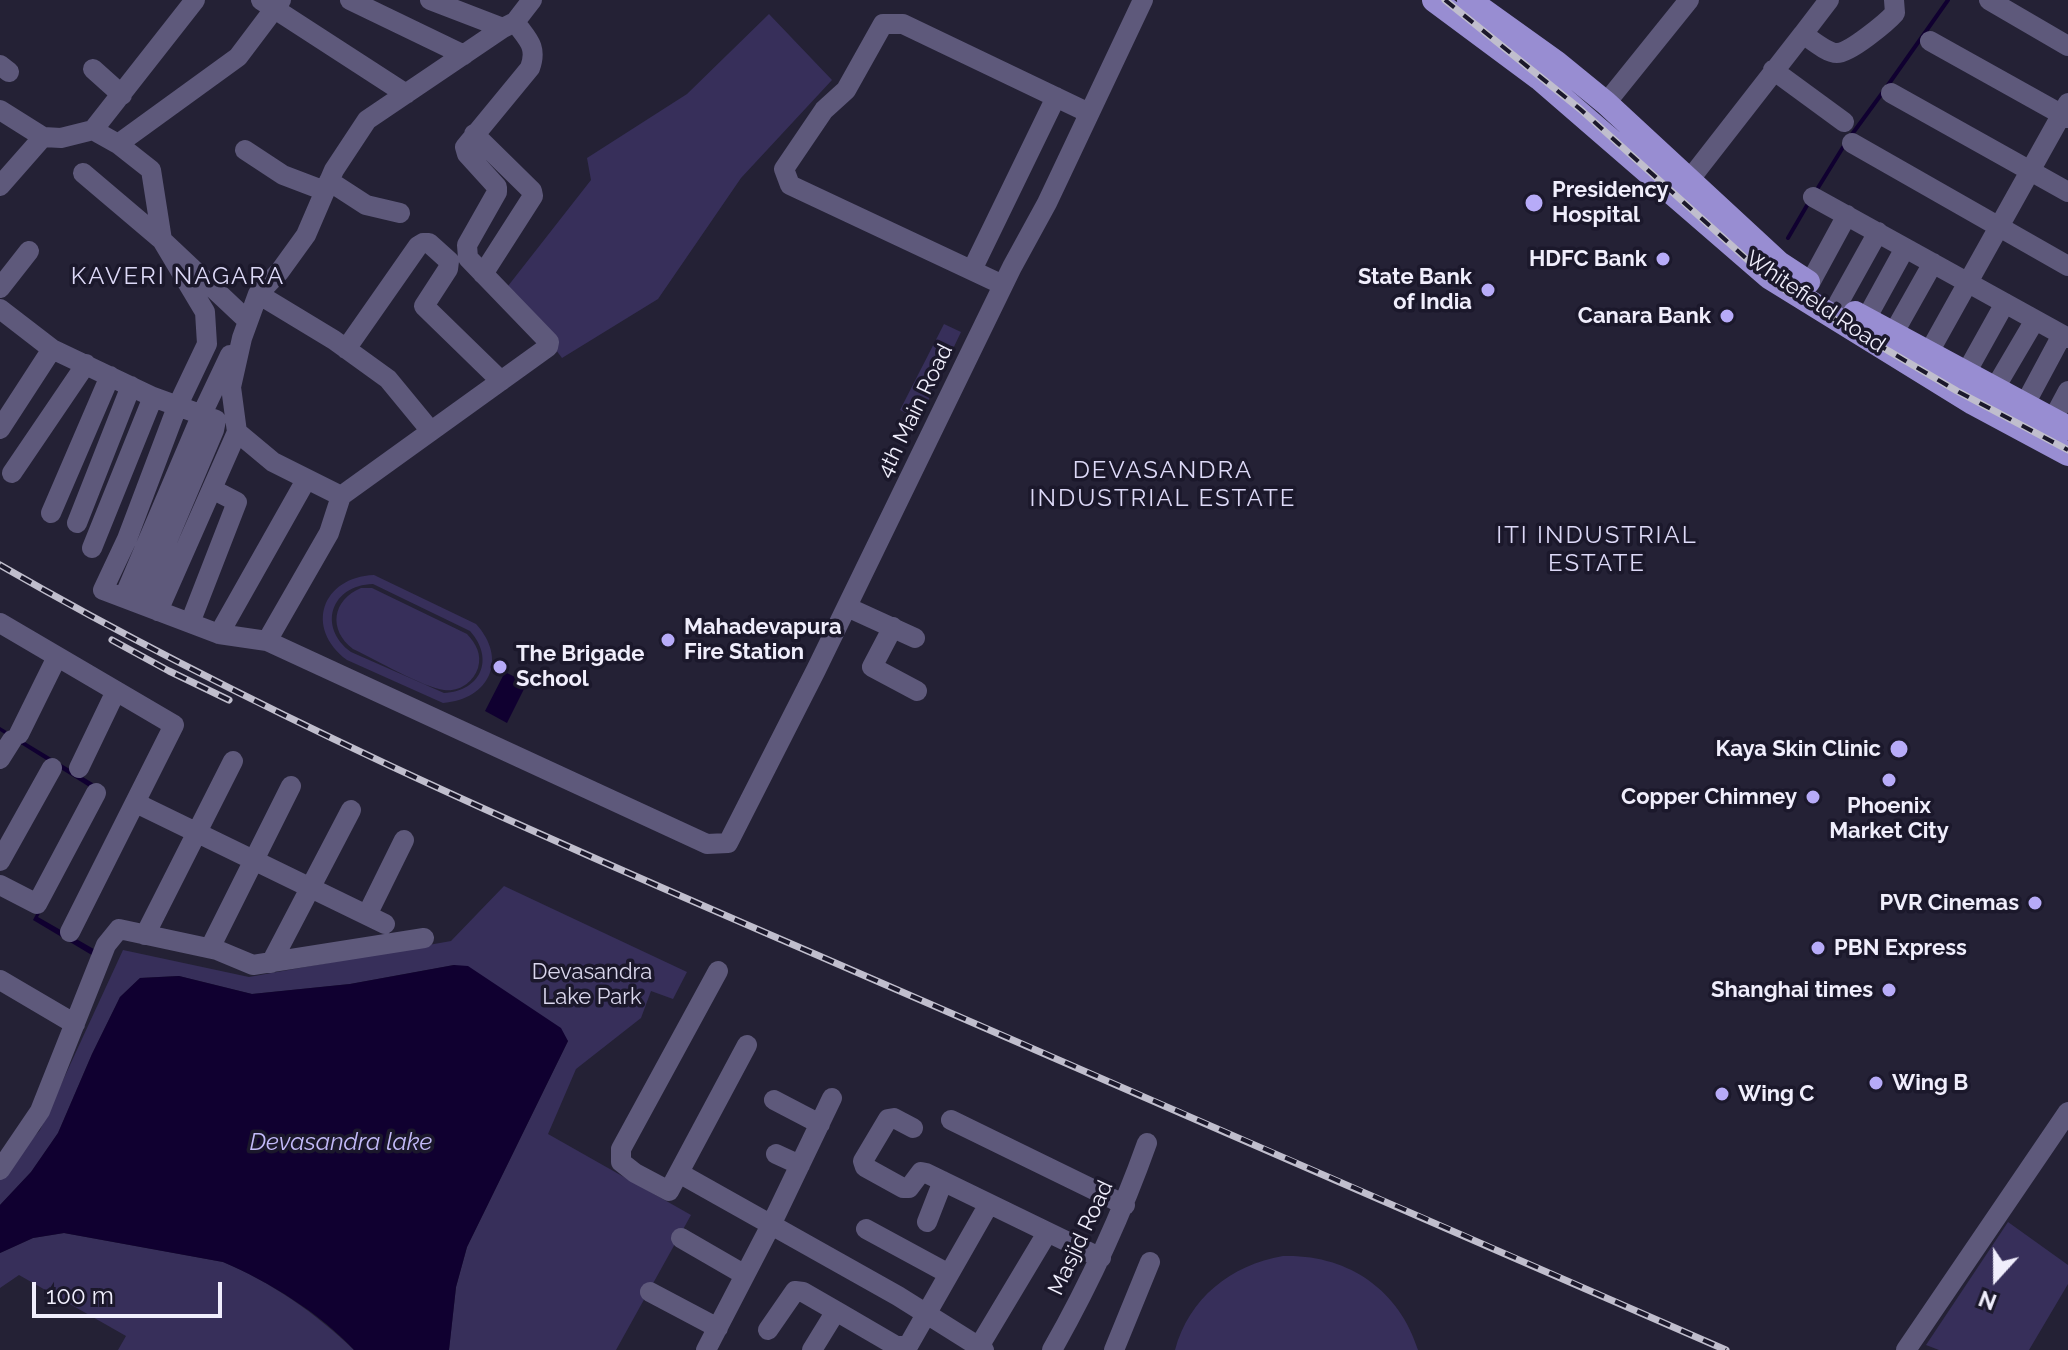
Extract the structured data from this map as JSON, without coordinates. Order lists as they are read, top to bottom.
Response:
{
  "streets": {
    "main road": ["Whitefield Road"],
    "street": ["4th Main Road", "Masjid Road"]
  },
  "districts": ["KAVERI NAGARA", "DEVASANDRA INDUSTRIAL ESTATE", "ITI INDUSTRIAL ESTATE"],
  "water": ["Devasandra lake"],
  "parks": ["Devasandra Lake Park"],
  "places": [
    "Presidency Hospital",
    "HDFC Bank",
    "State Bank of India",
    "Canara Bank",
    "Mahadevapura Fire Station",
    "The Brigade School",
    "Kaya Skin Clinic",
    "Phoenix Market City",
    "Copper Chimney",
    "PVR Cinemas",
    "PBN Express",
    "Shanghai times",
    "Wing B",
    "Wing C"
  ],
  "scale_bar": "100 m",
  "north": "bottom"
}
